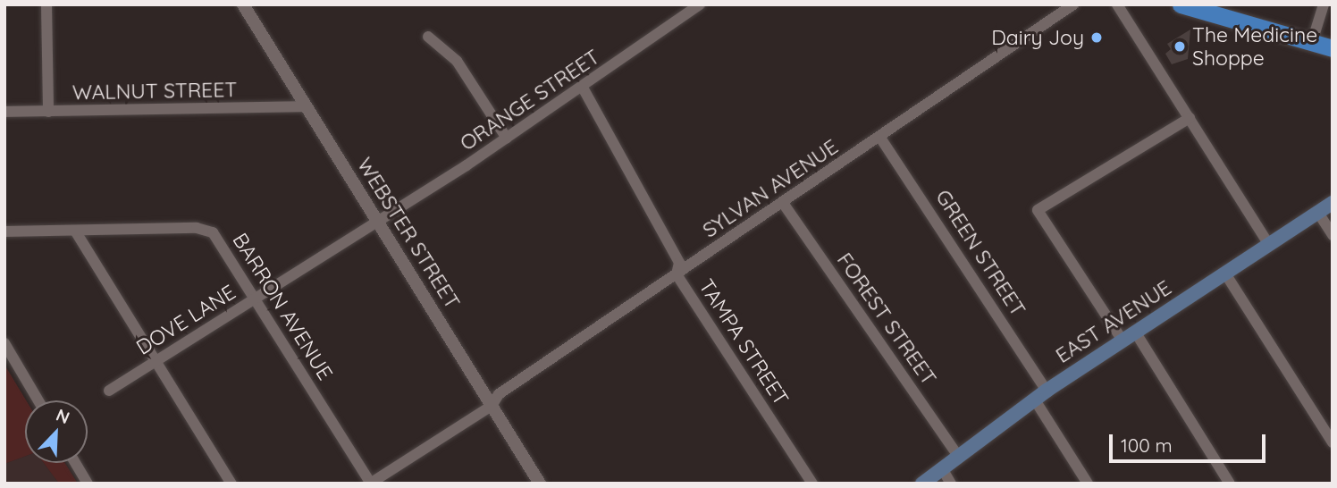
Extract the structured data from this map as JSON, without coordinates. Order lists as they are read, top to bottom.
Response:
{
  "streets": {
    "main road": ["EAST AVENUE"],
    "street": [
      "WALNUT STREET",
      "ORANGE STREET",
      "SYLVAN AVENUE",
      "WEBSTER STREET",
      "GREEN STREET",
      "BARRON AVENUE",
      "FOREST STREET",
      "DOVE LANE",
      "TAMPA STREET"
    ]
  },
  "crossings": [
    ["WALNUT STREET", "WEBSTER STREET"],
    ["ORANGE STREET", "WEBSTER STREET"],
    ["ORANGE STREET", "DOVE LANE"],
    ["ORANGE STREET", "TAMPA STREET"],
    ["SYLVAN AVENUE", "WEBSTER STREET"],
    ["SYLVAN AVENUE", "GREEN STREET"],
    ["SYLVAN AVENUE", "BARRON AVENUE"],
    ["SYLVAN AVENUE", "FOREST STREET"],
    ["SYLVAN AVENUE", "TAMPA STREET"],
    ["WEBSTER STREET", "DOVE LANE"],
    ["GREEN STREET", "EAST AVENUE"],
    ["BARRON AVENUE", "DOVE LANE"],
    ["FOREST STREET", "EAST AVENUE"]
  ],
  "places": ["Dairy Joy", "The Medicine Shoppe"],
  "scale_bar": "100 m",
  "north": "top right"
}
